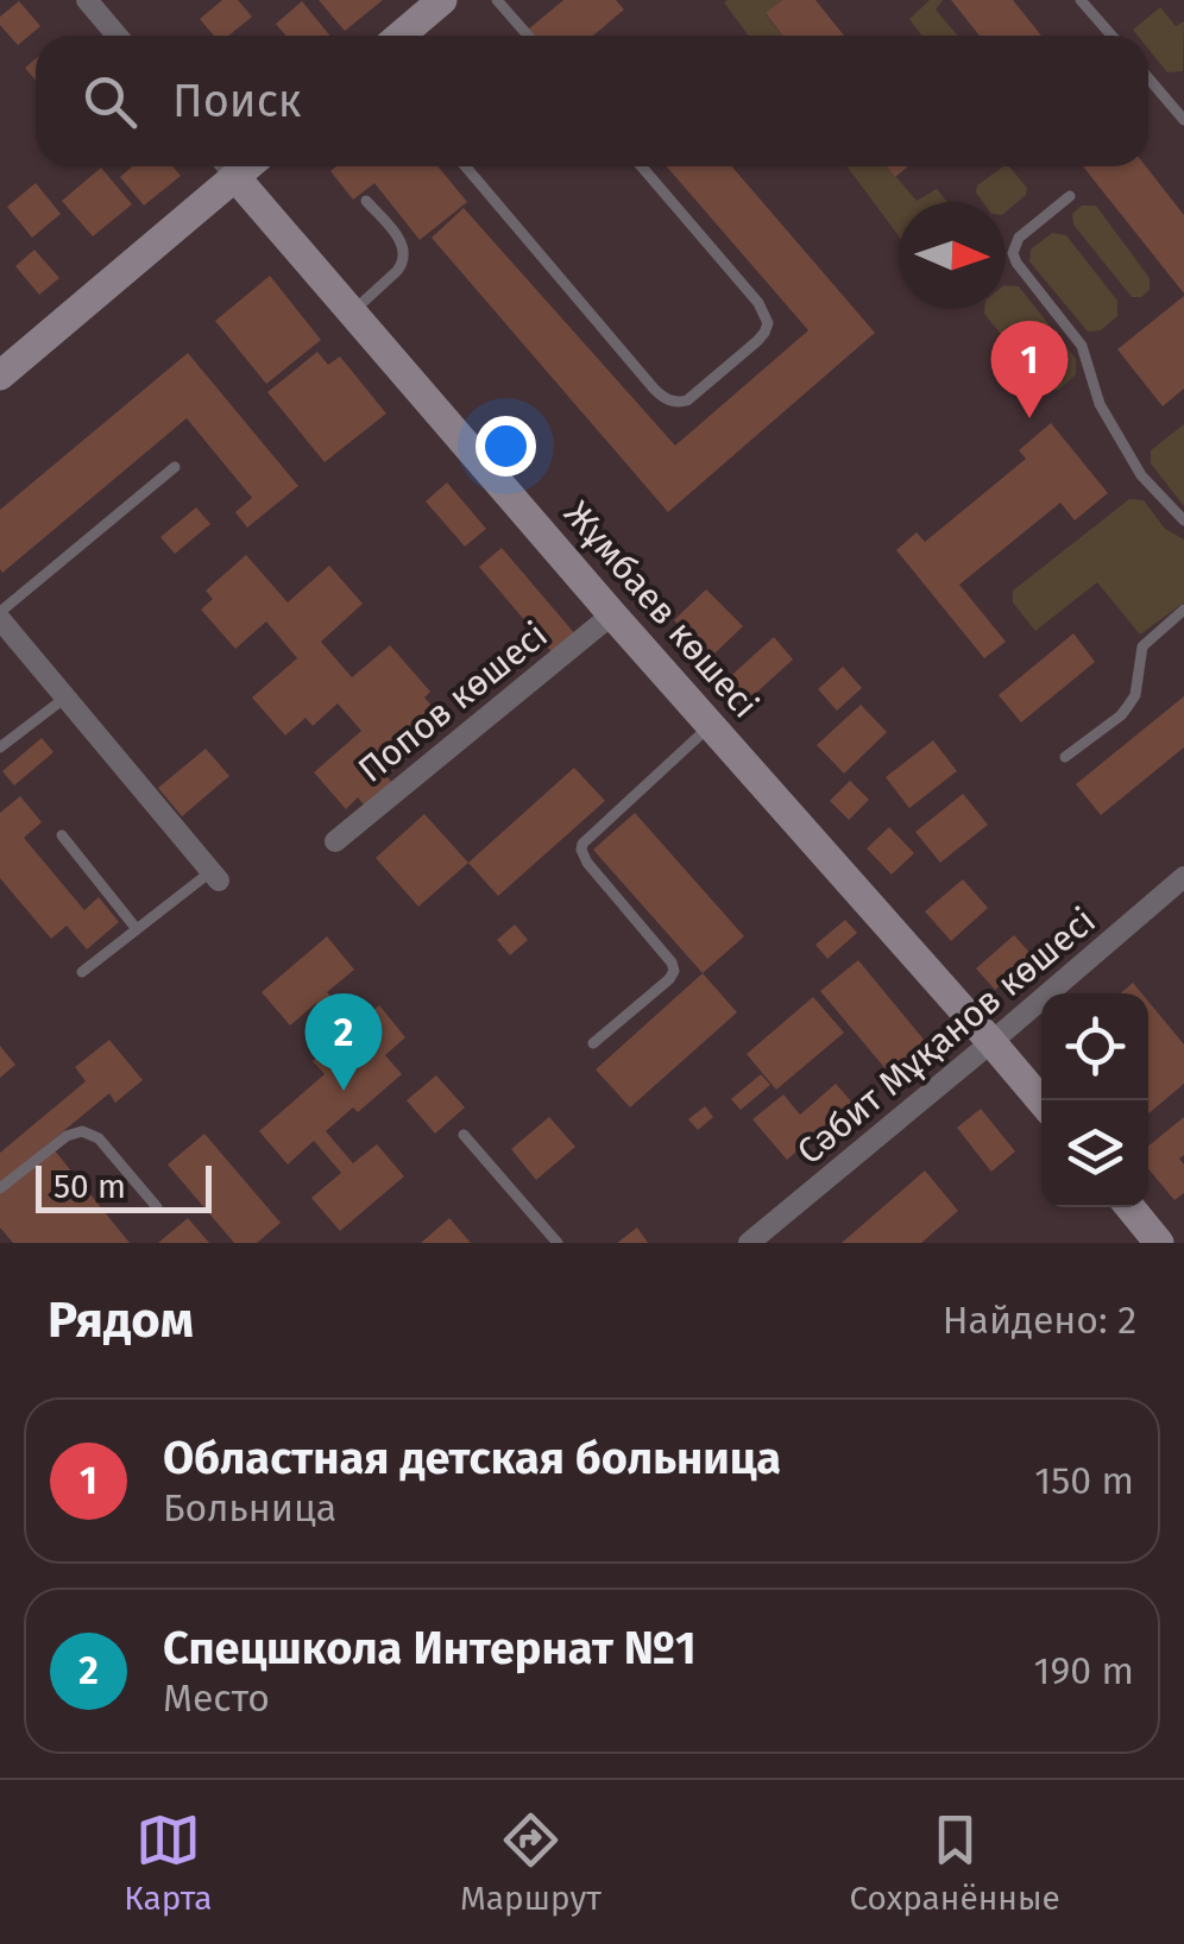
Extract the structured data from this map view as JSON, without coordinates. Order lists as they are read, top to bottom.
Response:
{
  "streets": {
    "street": ["Жұмбаев көшесі", "Попов көшесі", "Сәбит Мұқанов көшесі"]
  },
  "crossings": [
    ["Жұмбаев көшесі", "Попов көшесі"],
    ["Жұмбаев көшесі", "Сәбит Мұқанов көшесі"]
  ],
  "scale_bar": "50 m",
  "north": "right",
  "page": {
    "search": "Поиск",
    "pins": ["1", "2"],
    "scale": "50 m",
    "heading": ["Рядом", "Найдено: 2"],
    "list": [
      {
        "mark": "1",
        "name": "Областная детская больница",
        "note": "Больница",
        "value": "150 m"
      },
      {
        "mark": "2",
        "name": "Спецшкола Интернат №1",
        "note": "Место",
        "value": "190 m"
      }
    ],
    "nav": ["Карта", "Маршрут", "Сохранённые"]
  }
}
